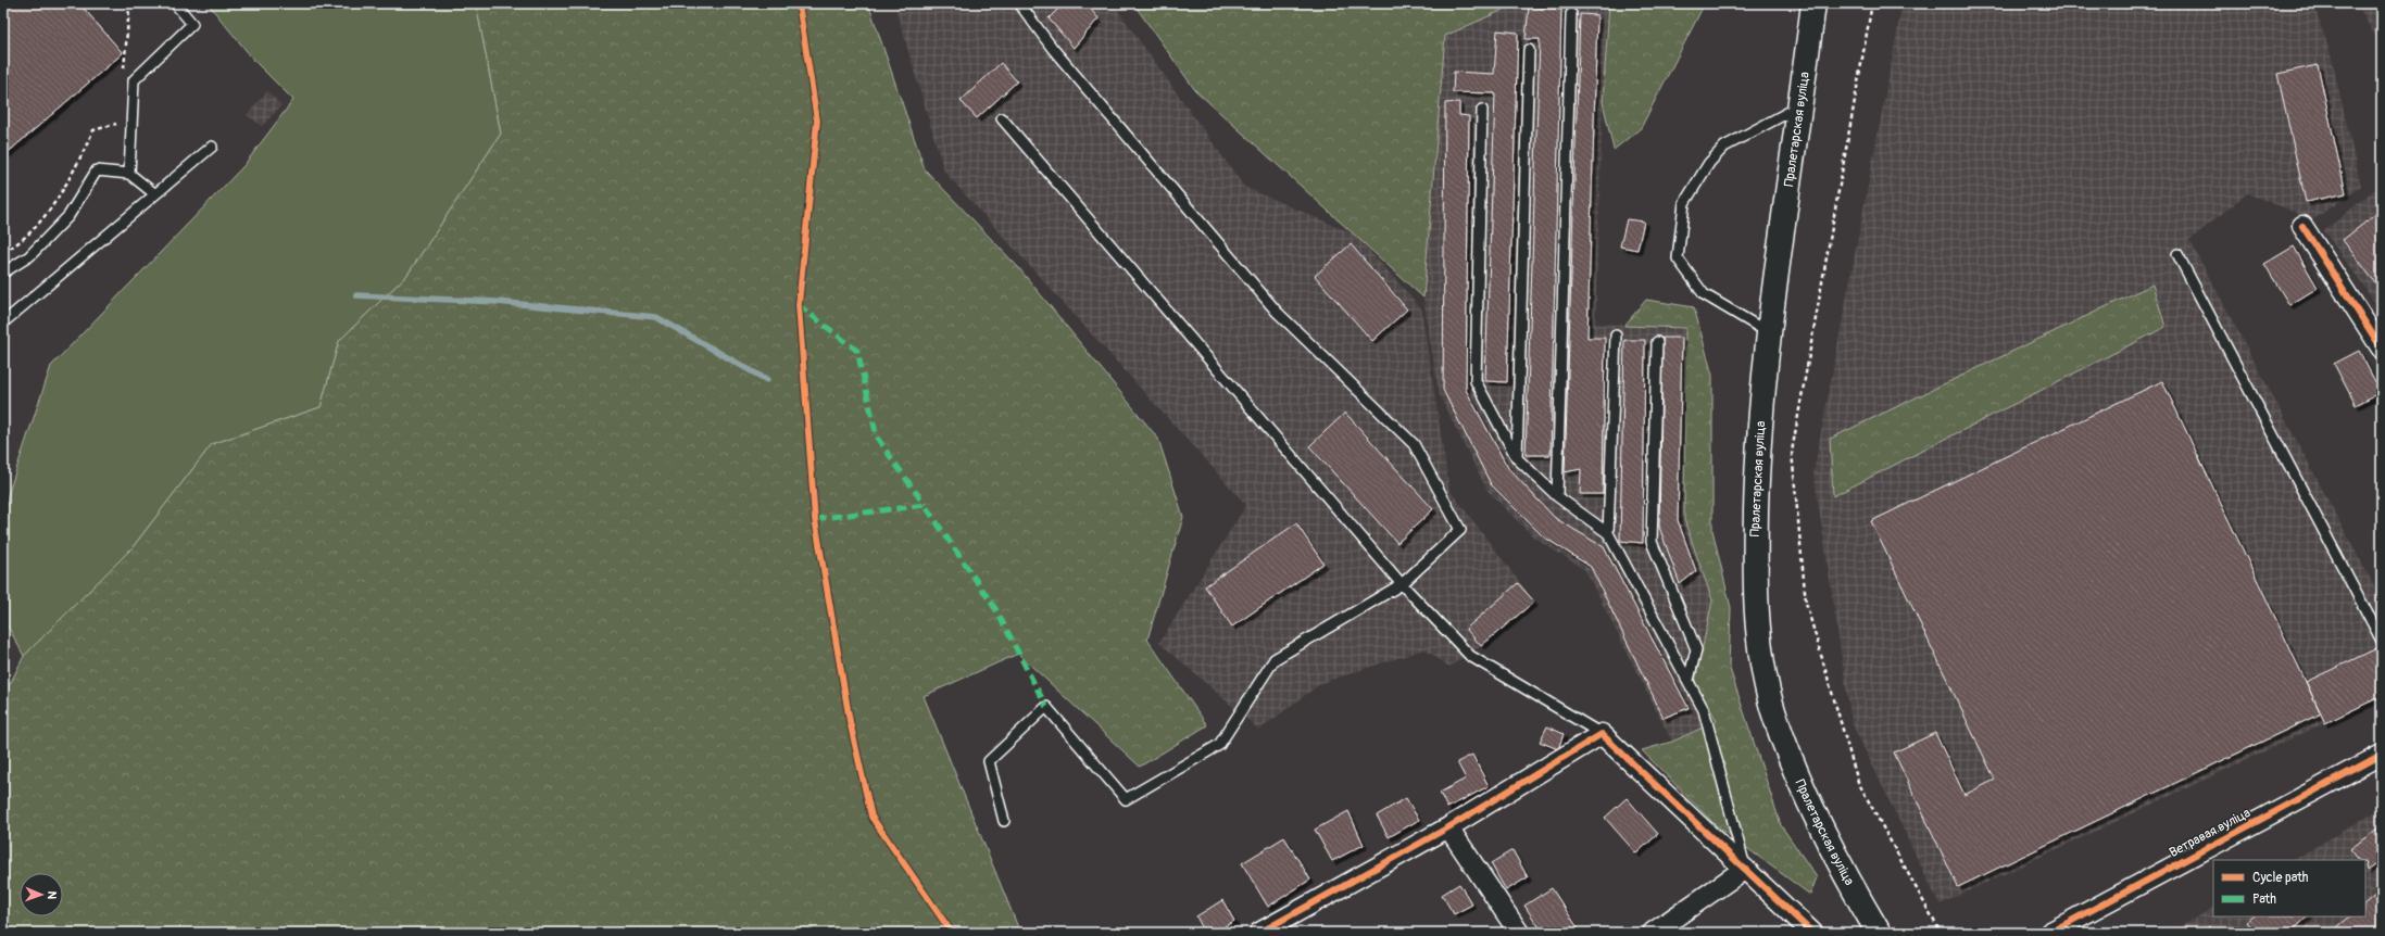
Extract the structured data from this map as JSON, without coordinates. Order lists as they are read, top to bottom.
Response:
{
  "streets": {
    "main road": ["Пралетарская вуліца"],
    "street": ["Ветравая вуліца"]
  },
  "legend": ["Cycle path", "Path"],
  "north": "right"
}
